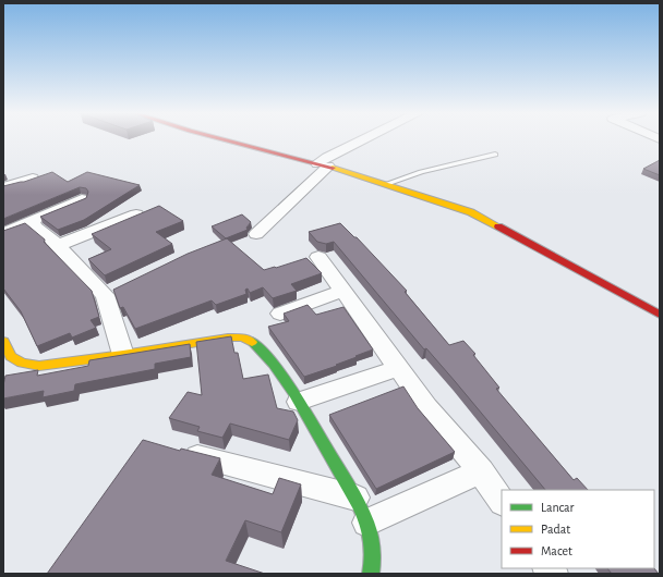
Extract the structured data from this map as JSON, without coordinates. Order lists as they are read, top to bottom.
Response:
{
  "legend": ["Lancar", "Padat", "Macet"]
}
